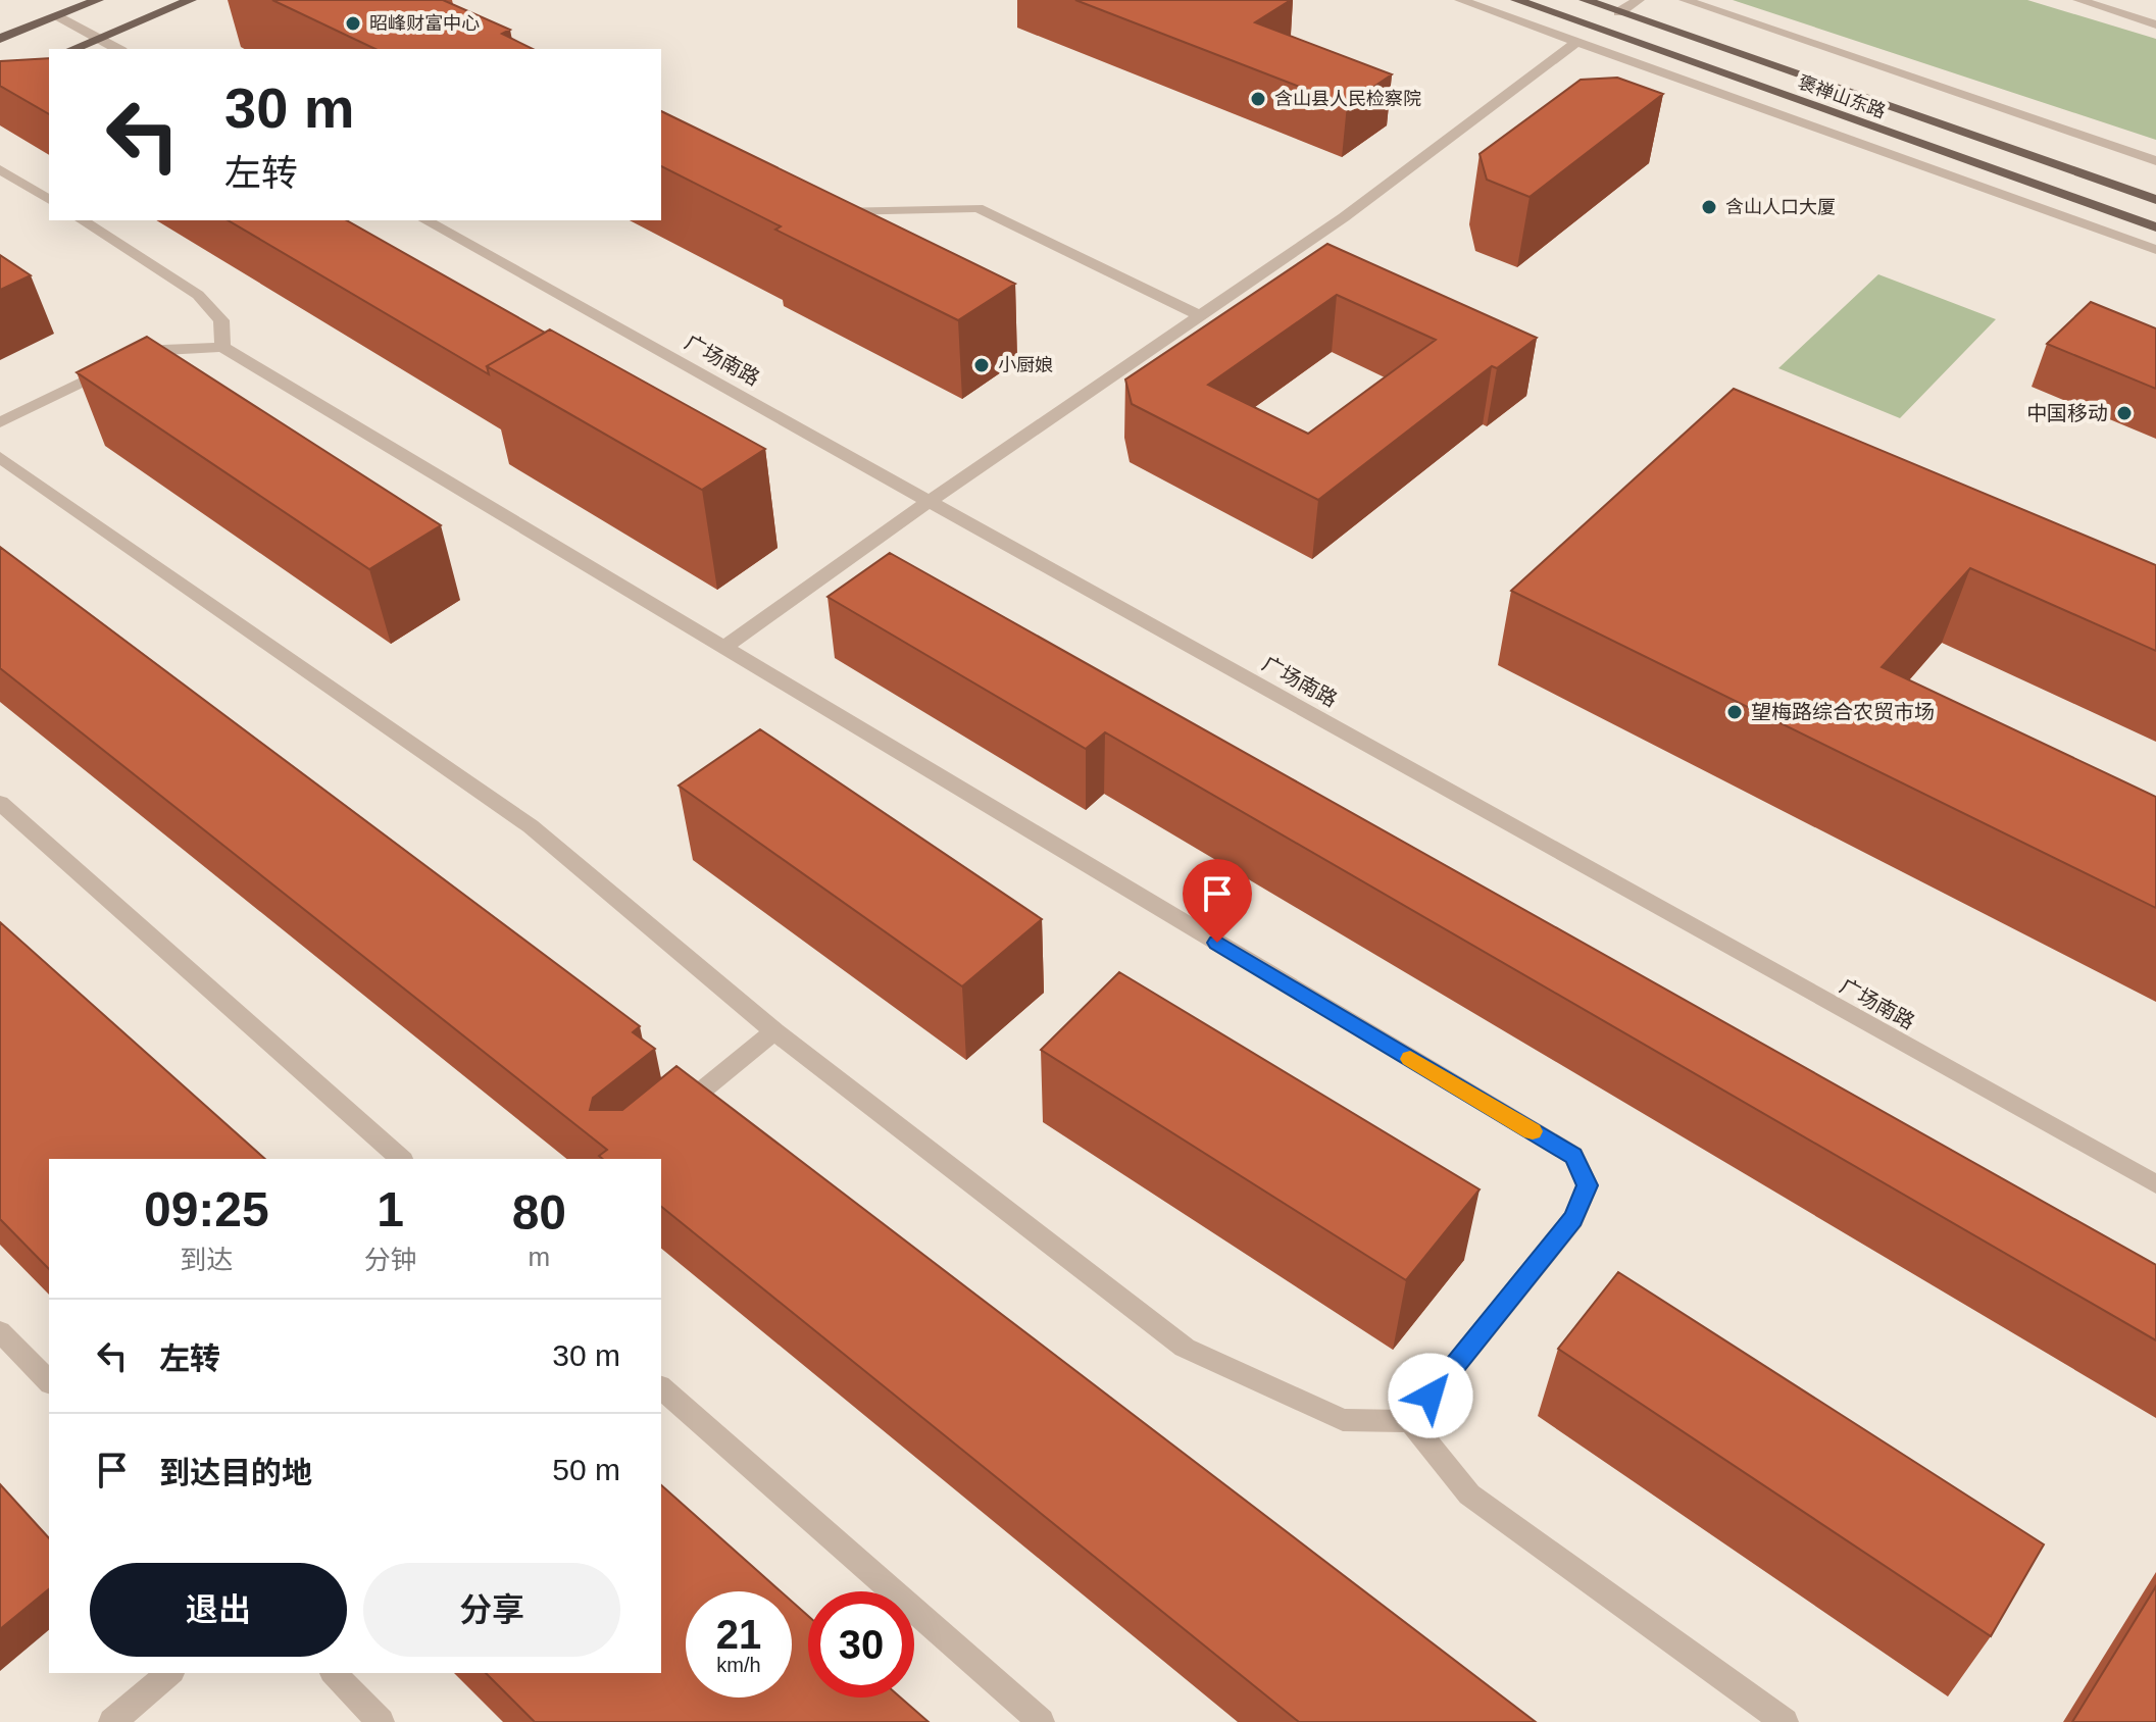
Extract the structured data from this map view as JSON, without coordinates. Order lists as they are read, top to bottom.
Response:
{
  "streets": {
    "main road": ["褒禅山东路"],
    "street": ["广场南路"]
  },
  "places": [
    "昭峰财富中心",
    "含山县人民检察院",
    "含山人口大厦",
    "小厨娘",
    "中国移动",
    "望梅路综合农贸市场"
  ],
  "page": {
    "turn": ["30 m", "左转"],
    "eta": [
      "09:25",
      "到达",
      "1",
      "分钟",
      "80",
      "m"
    ],
    "list": [
      {
        "name": "左转",
        "value": "30 m"
      },
      {
        "name": "到达目的地",
        "value": "50 m"
      }
    ],
    "buttons": ["退出", "分享"],
    "speed": "21 km/h",
    "limit": "30"
  }
}
